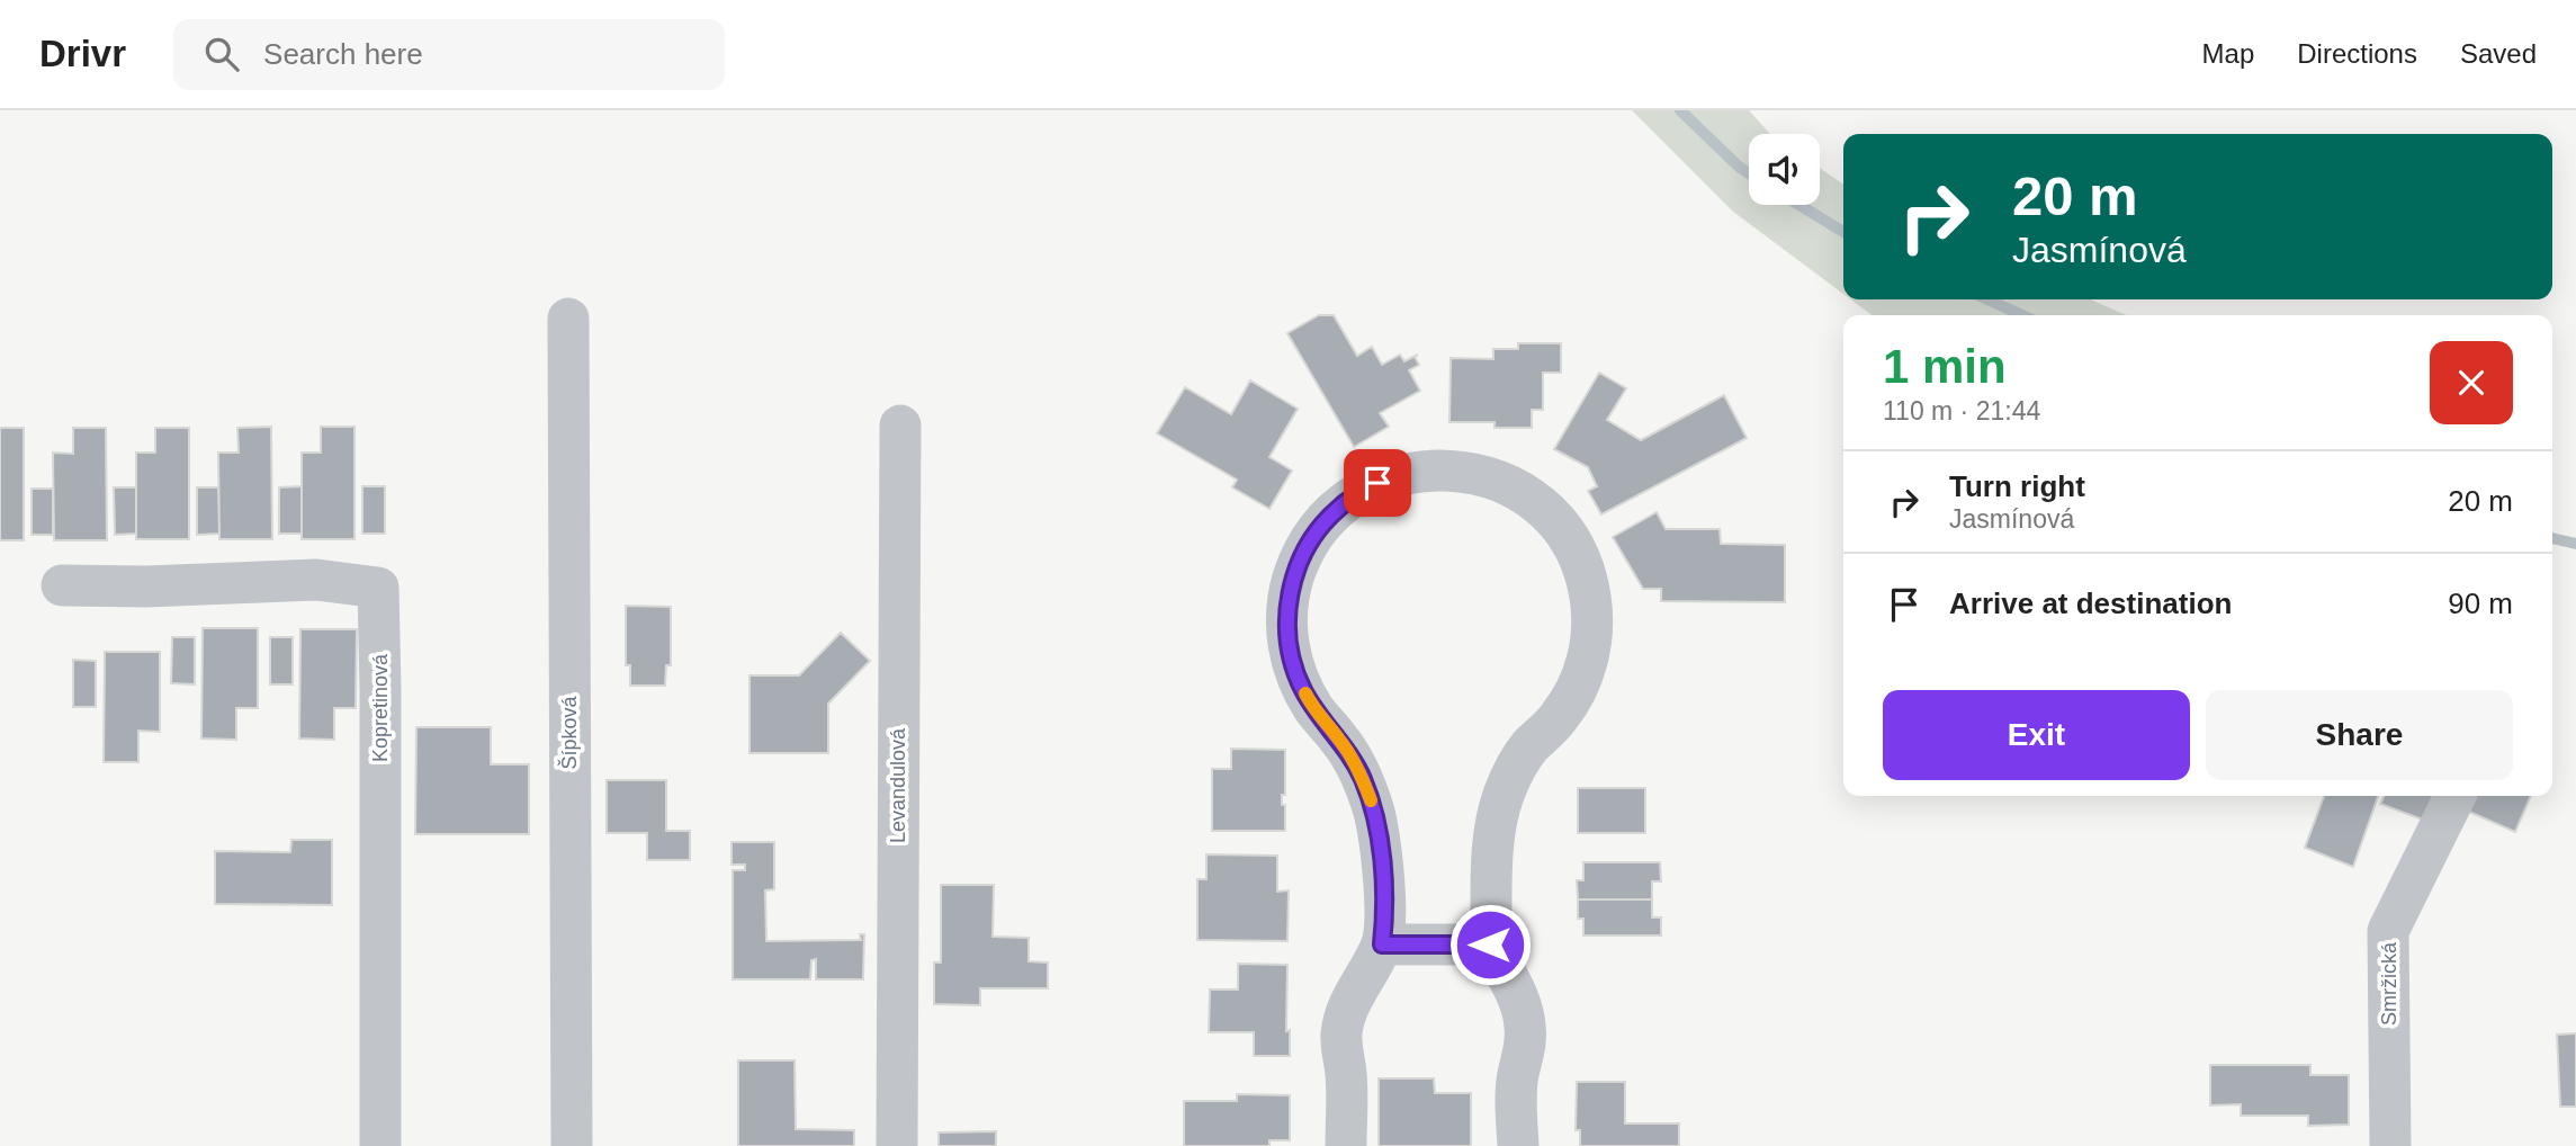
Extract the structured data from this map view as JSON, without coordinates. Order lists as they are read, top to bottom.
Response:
{
  "streets": {
    "street": [
      "Kopretinová",
      "Šípková",
      "Levandulová",
      "Smržická"
    ]
  },
  "page": {
    "header": "Drivr",
    "search": "Search here",
    "nav": ["Map", "Directions", "Saved"],
    "turn": ["20 m", "Jasmínová"],
    "heading": ["1 min", "110 m · 21:44"],
    "list": [
      {
        "name": "Turn right",
        "note": "Jasmínová",
        "value": "20 m"
      },
      {
        "name": "Arrive at destination",
        "value": "90 m"
      }
    ],
    "buttons": ["Exit", "Share"]
  }
}
